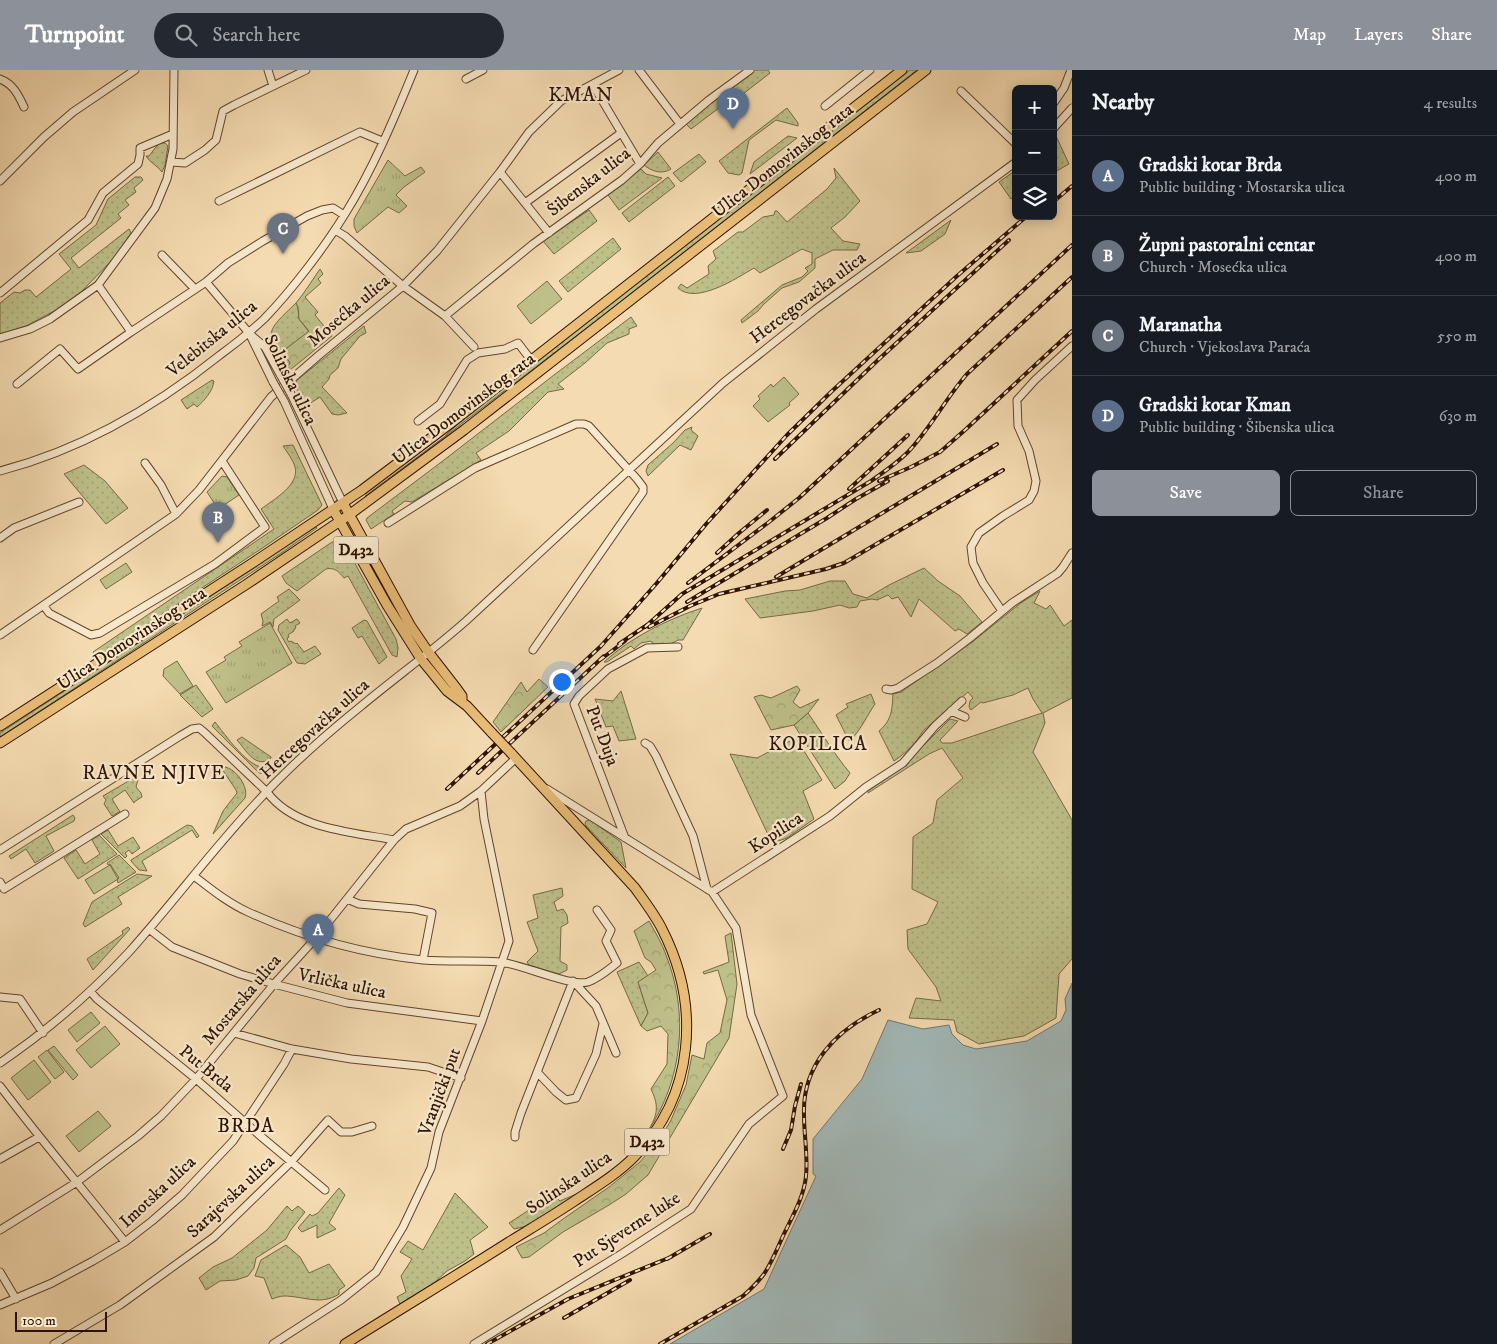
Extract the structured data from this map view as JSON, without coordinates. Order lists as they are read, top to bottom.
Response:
{
  "streets": {
    "main road": ["Ulica Domovinskog rata", "Solinska ulica", "D432"],
    "street": [
      "Šibenska ulica",
      "Hercegovačka ulica",
      "Mosećka ulica",
      "Velebitska ulica",
      "Put Duja",
      "Kopilica",
      "Vrlička ulica",
      "Mostarska ulica",
      "Put Brda",
      "Vranjički put",
      "Imotska ulica",
      "Sarajevska ulica",
      "Put Sjeverne luke"
    ]
  },
  "crossings": [
    ["Ulica Domovinskog rata", "Solinska ulica"],
    ["Hercegovačka ulica", "Solinska ulica"],
    ["Hercegovačka ulica", "Vrlička ulica"],
    ["Hercegovačka ulica", "Put Brda"],
    ["Velebitska ulica", "Solinska ulica"],
    ["Solinska ulica", "Mostarska ulica"],
    ["Kopilica", "Put Sjeverne luke"],
    ["Vrlička ulica", "Mostarska ulica"],
    ["Vrlička ulica", "Vranjički put"],
    ["Mostarska ulica", "Put Brda"],
    ["Mostarska ulica", "Vranjički put"],
    ["Put Brda", "Imotska ulica"],
    ["Put Brda", "Sarajevska ulica"]
  ],
  "districts": [
    "KMAN",
    "KOPILICA",
    "RAVNE NJIVE",
    "BRDA"
  ],
  "scale_bar": "100 m",
  "page": {
    "header": "Turnpoint",
    "search": "Search here",
    "nav": ["Map", "Layers", "Share"],
    "heading": ["Nearby", "4 results"],
    "map_buttons": ["+", "−"],
    "pins": [
      "D",
      "C",
      "B",
      "A"
    ],
    "list": [
      {
        "mark": "A",
        "name": "Gradski kotar Brda",
        "note": "Public building · Mostarska ulica",
        "value": "400 m"
      },
      {
        "mark": "B",
        "name": "Župni pastoralni centar",
        "note": "Church · Mosećka ulica",
        "value": "400 m"
      },
      {
        "mark": "C",
        "name": "Maranatha",
        "note": "Church · Vjekoslava Paraća",
        "value": "550 m"
      },
      {
        "mark": "D",
        "name": "Gradski kotar Kman",
        "note": "Public building · Šibenska ulica",
        "value": "630 m"
      }
    ],
    "buttons": ["Save", "Share"],
    "scale": "100 m"
  }
}
